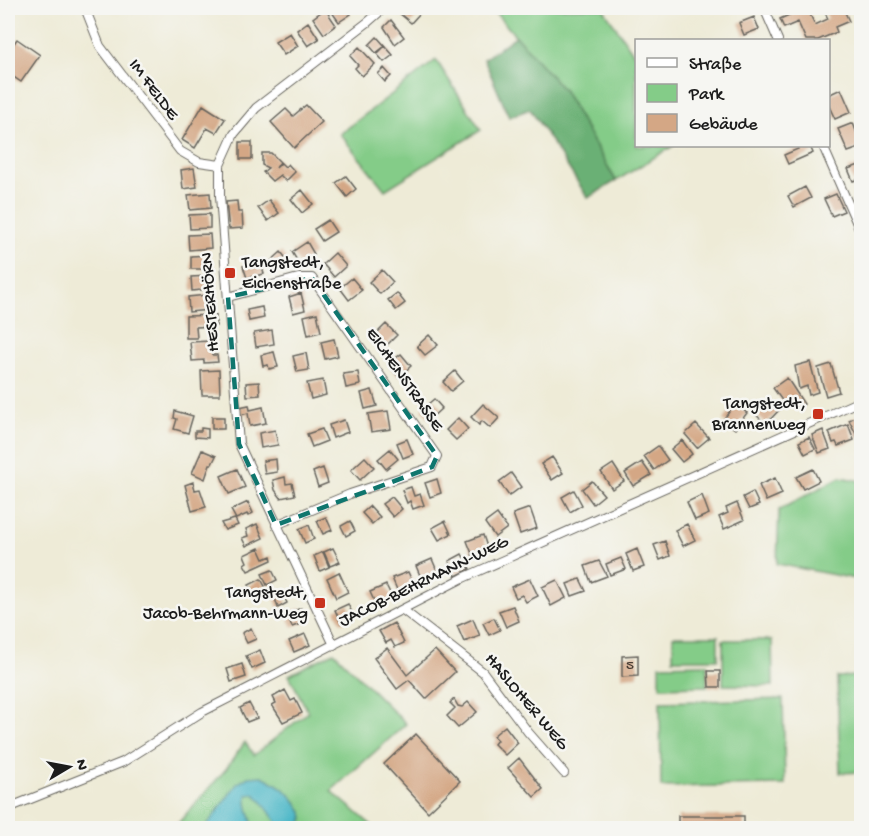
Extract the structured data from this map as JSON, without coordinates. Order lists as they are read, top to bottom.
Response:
{
  "streets": {
    "street": [
      "IM FELDE",
      "HESTERHÖRN",
      "EICHENSTRASSE",
      "JACOB-BEHRMANN-WEG",
      "HASLOHER WEG"
    ]
  },
  "crossings": [
    ["IM FELDE", "HESTERHÖRN"],
    ["HESTERHÖRN", "EICHENSTRASSE"],
    ["HESTERHÖRN", "JACOB-BEHRMANN-WEG"],
    ["JACOB-BEHRMANN-WEG", "HASLOHER WEG"]
  ],
  "places": {
    "transit": ["Tangstedt, Eichenstraße", "Tangstedt, Brannenweg", "Tangstedt, Jacob-Behrmann-Weg"]
  },
  "house_numbers": ["5"],
  "legend": ["Straße", "Park", "Gebäude"],
  "north": "right"
}
